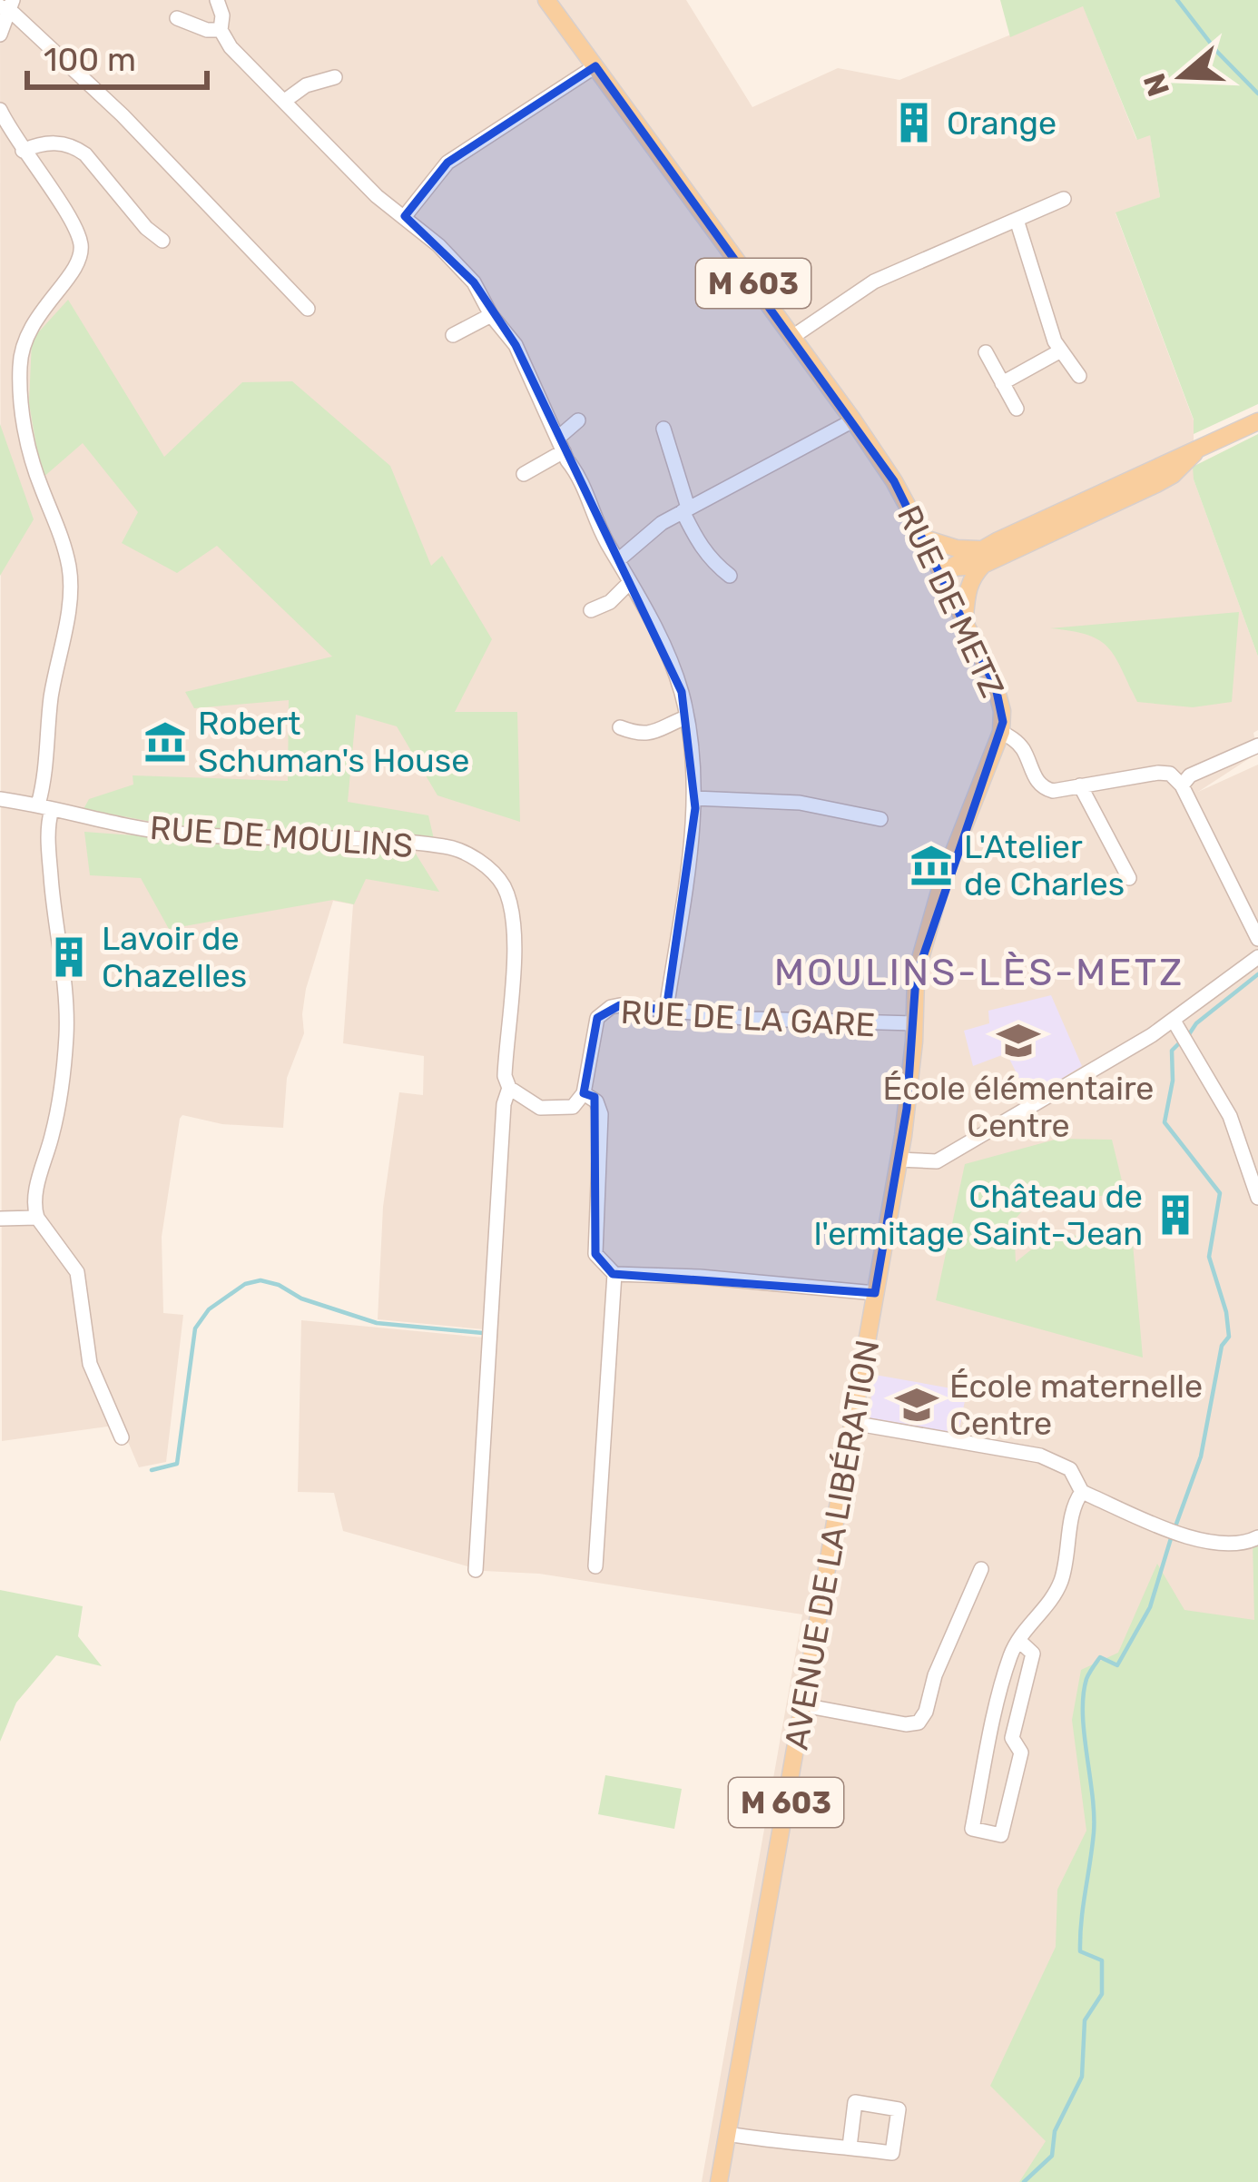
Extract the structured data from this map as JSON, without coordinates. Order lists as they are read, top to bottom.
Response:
{
  "streets": {
    "main road": ["M 603", "RUE DE METZ", "AVENUE DE LA LIBÉRATION"],
    "street": ["RUE DE MOULINS", "RUE DE LA GARE"]
  },
  "crossings": [
    ["M 603", "RUE DE METZ"],
    ["M 603", "RUE DE LA GARE"],
    ["M 603", "AVENUE DE LA LIBÉRATION"]
  ],
  "districts": ["MOULINS-LÈS-METZ"],
  "places": {
    "building": ["Orange", "Lavoir de Chazelles", "Château de l'ermitage Saint-Jean"],
    "museum": ["Robert Schuman's House", "L'Atelier de Charles"],
    "school or university": ["École élémentaire Centre", "École maternelle Centre"]
  },
  "scale_bar": "100 m",
  "north": "left"
}
